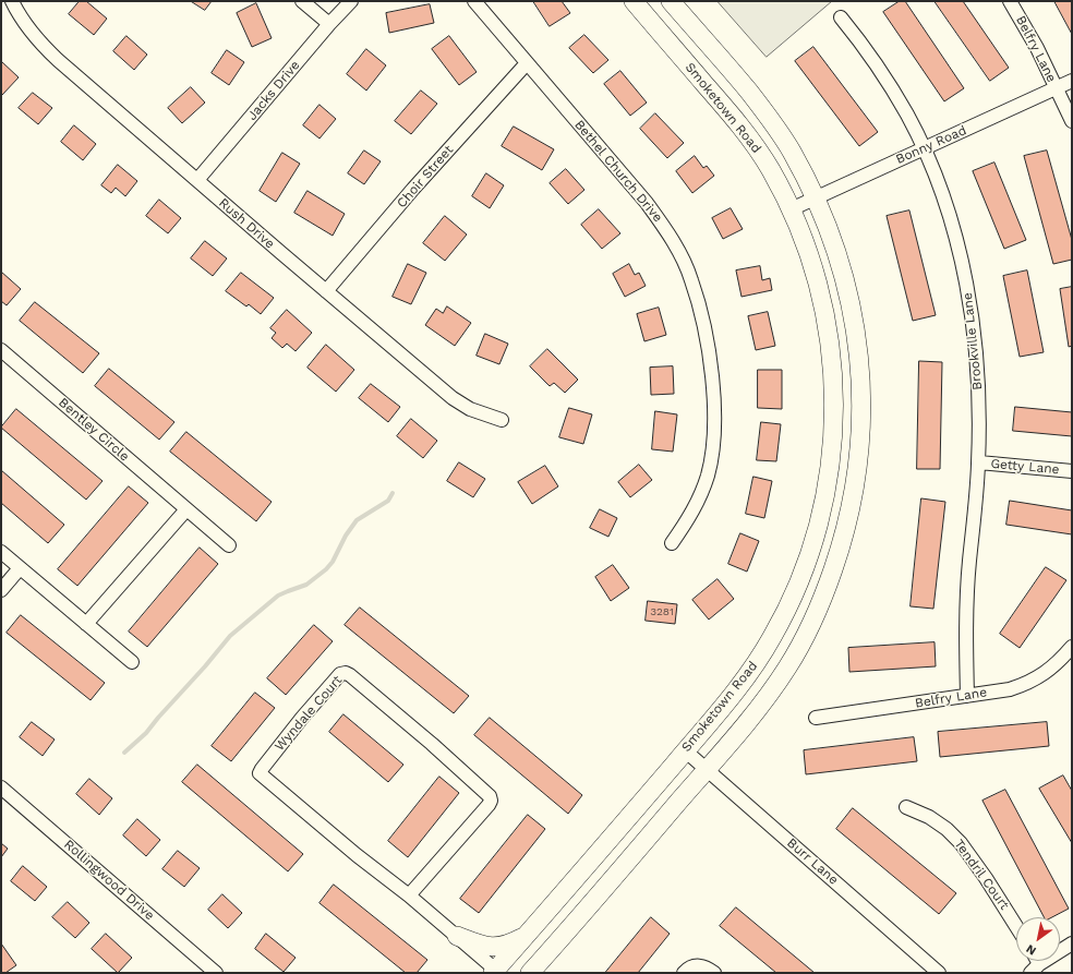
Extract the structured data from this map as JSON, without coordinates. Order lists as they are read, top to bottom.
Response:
{
  "streets": {
    "main road": ["Smoketown Road"],
    "street": [
      "Belfry Lane",
      "Jacks Drive",
      "Bonny Road",
      "Bethel Church Drive",
      "Choir Street",
      "Rush Drive",
      "Brookville Lane",
      "Bentley Circle",
      "Getty Lane",
      "Wyndale Court",
      "Burr Lane",
      "Tendril Court",
      "Rollingwood Drive"
    ]
  },
  "crossings": [
    ["Belfry Lane", "Bonny Road"],
    ["Belfry Lane", "Brookville Lane"],
    ["Jacks Drive", "Rush Drive"],
    ["Smoketown Road", "Bonny Road"],
    ["Smoketown Road", "Wyndale Court"],
    ["Smoketown Road", "Burr Lane"],
    ["Bonny Road", "Brookville Lane"],
    ["Bethel Church Drive", "Choir Street"],
    ["Choir Street", "Rush Drive"],
    ["Brookville Lane", "Getty Lane"]
  ],
  "house_numbers": ["3281"],
  "north": "bottom left"
}
